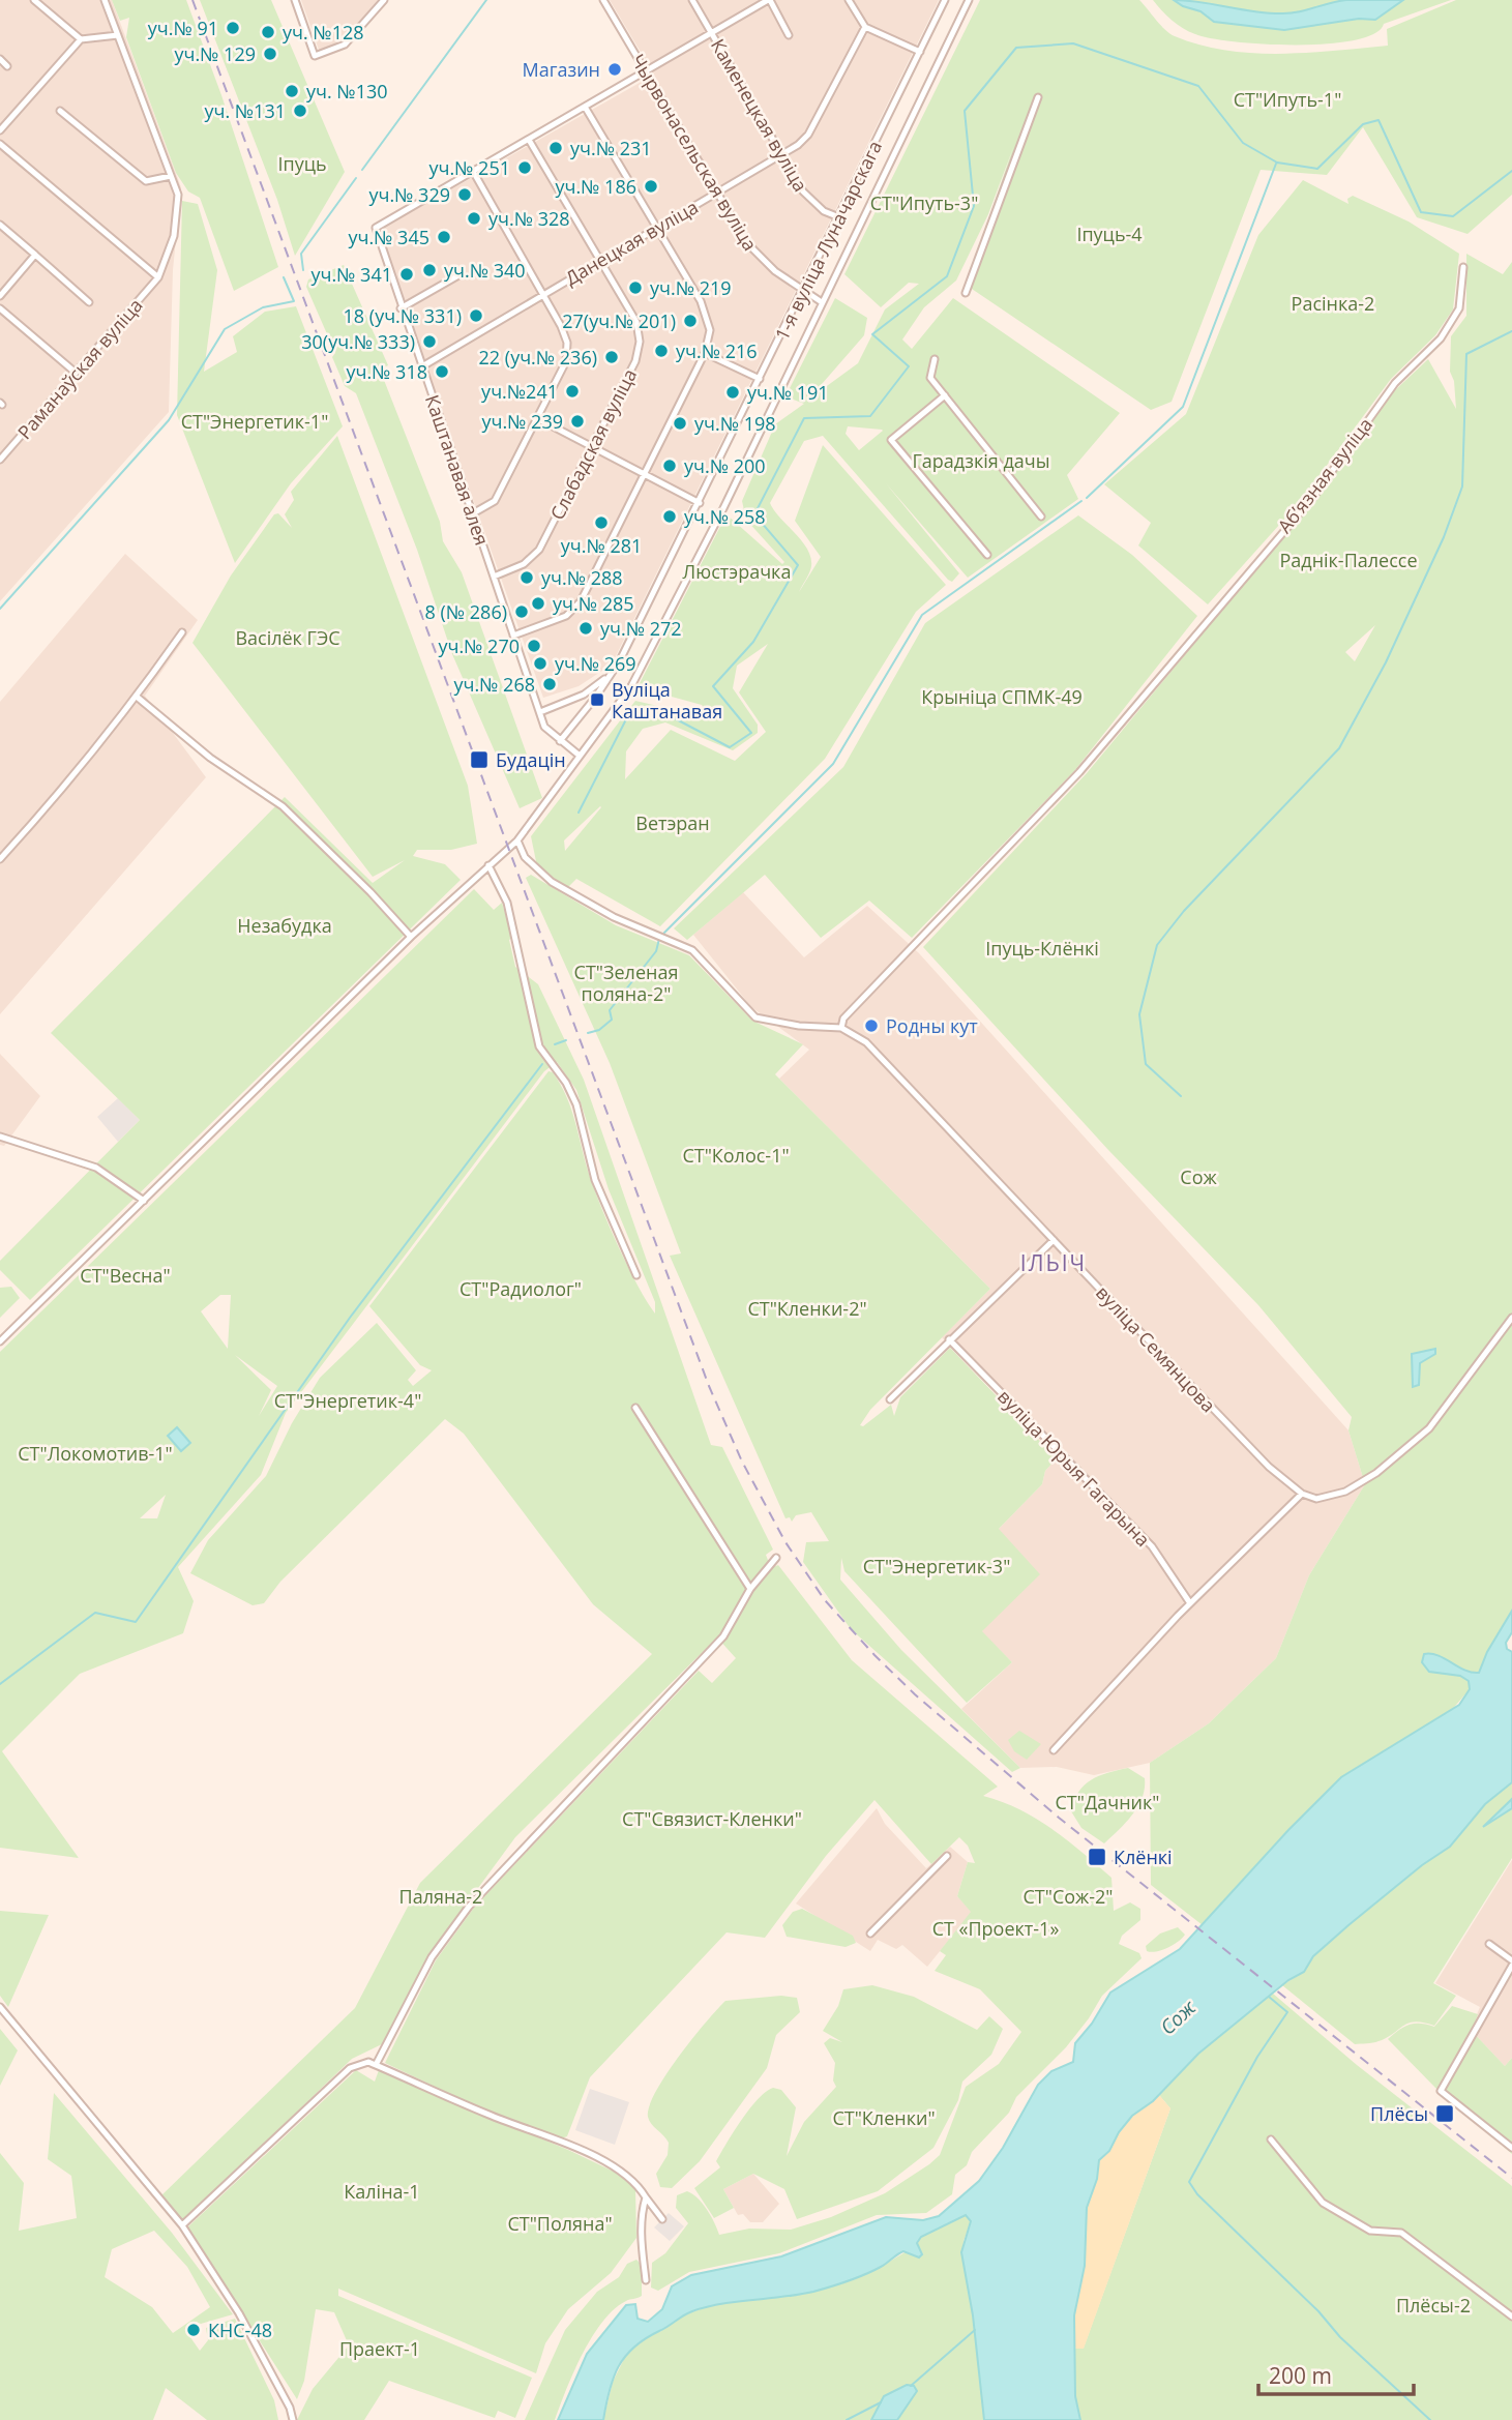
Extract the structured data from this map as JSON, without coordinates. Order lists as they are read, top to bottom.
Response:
{
  "streets": {
    "street": [
      "Каменецкая вуліца",
      "Чырвонасельская вуліца",
      "1-я вуліца Луначарскага",
      "Данецкая вуліца",
      "Раманаўская вуліца",
      "Слабадская вуліца",
      "Каштанавая алея",
      "Абʼязная вуліца",
      "вуліца Семянцова",
      "вуліца Юрыя Гагарына"
    ]
  },
  "crossings": [
    ["Каменецкая вуліца", "1-я вуліца Луначарскага"],
    ["Каменецкая вуліца", "Данецкая вуліца"],
    ["Чырвонасельская вуліца", "1-я вуліца Луначарскага"],
    ["Чырвонасельская вуліца", "Данецкая вуліца"],
    ["1-я вуліца Луначарскага", "Каштанавая алея"],
    ["Данецкая вуліца", "Слабадская вуліца"],
    ["Данецкая вуліца", "Каштанавая алея"],
    ["Слабадская вуліца", "Каштанавая алея"],
    ["Абʼязная вуліца", "вуліца Семянцова"]
  ],
  "districts": ["ІЛЬІЧ"],
  "water": ["Сож"],
  "parks": [
    "СТ\"Ипуть-1\"",
    "Іпуць",
    "СТ\"Ипуть-3\"",
    "Іпуць-4",
    "Расінка-2",
    "СТ\"Энергетик-1\"",
    "Гарадзкія дачы",
    "Раднік-Палессе",
    "Люстэрачка",
    "Васілёк ГЭС",
    "Крыніца СПМК-49",
    "Ветэран",
    "Незабудка",
    "Іпуць-Клёнкі",
    "СТ\"Зеленая поляна-2\"",
    "СТ\"Колос-1\"",
    "Сож",
    "СТ\"Весна\"",
    "СТ\"Радиолог\"",
    "СТ\"Кленки-2\"",
    "СТ\"Энергетик-4\"",
    "СТ\"Локомотив-1\"",
    "СТ\"Энергетик-3\"",
    "СТ\"Дачник\"",
    "СТ\"Связист-Кленки\"",
    "Паляна-2",
    "СТ\"Сож-2\"",
    "СТ «Проект-1»",
    "СТ\"Кленки\"",
    "Каліна-1",
    "СТ\"Поляна\"",
    "Плёсы-2",
    "Праект-1"
  ],
  "places": {
    "other": [
      "уч.№ 91",
      "уч. №128",
      "уч.№ 129",
      "Магазин",
      "уч. №130",
      "уч. №131",
      "уч.№ 231",
      "уч.№ 251",
      "уч.№ 186",
      "уч.№ 329",
      "уч.№ 328",
      "уч.№ 345",
      "уч.№ 340",
      "уч.№ 341",
      "уч.№ 219",
      "18 (уч.№ 331)",
      "27(уч.№ 201)",
      "30(уч.№ 333)",
      "уч.№ 216",
      "22 (уч.№ 236)",
      "уч.№ 318",
      "уч.№241",
      "уч.№ 191",
      "уч.№ 239",
      "уч.№ 198",
      "уч.№ 200",
      "уч.№ 258",
      "уч.№ 281",
      "уч.№ 288",
      "уч.№ 285",
      "8 (№ 286)",
      "уч.№ 272",
      "уч.№ 270",
      "уч.№ 269",
      "уч.№ 268",
      "Родны кут",
      "КНС-48"
    ],
    "transit": [
      "Вуліца Каштанавая",
      "Будацін",
      "Клёнкі",
      "Плёсы"
    ]
  },
  "scale_bar": "200 m"
}
